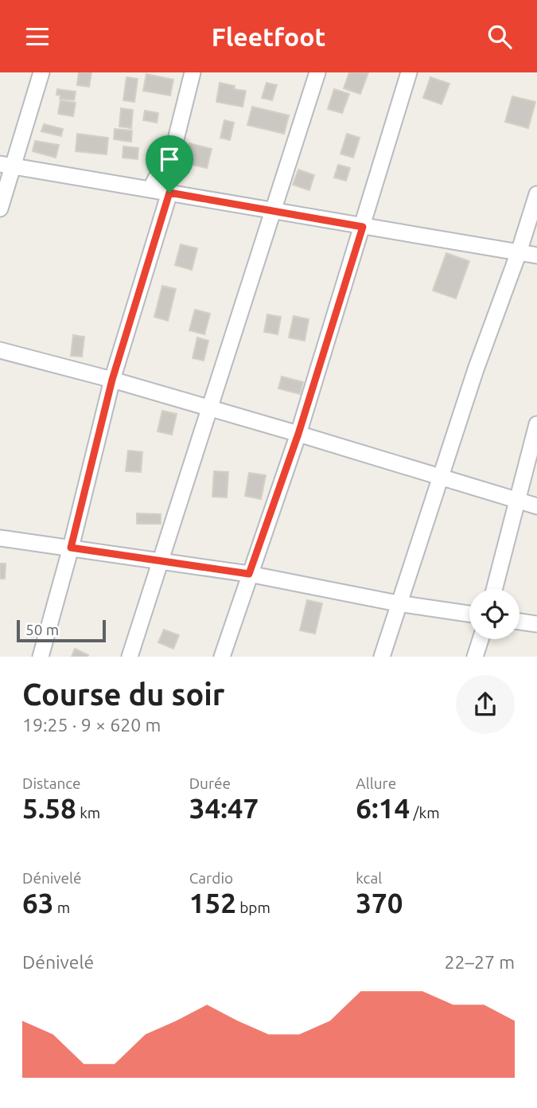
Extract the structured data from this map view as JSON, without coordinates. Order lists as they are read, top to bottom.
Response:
{
  "scale_bar": "50 m",
  "page": {
    "header": "Fleetfoot",
    "scale": "50 m",
    "heading": ["Course du soir", "19:25 · 9 × 620 m"],
    "stats": [
      ["Distance", "5.58 km"],
      ["Durée", "34:47"],
      ["Allure", "6:14 /km"],
      ["Dénivelé", "63 m"],
      ["Cardio", "152 bpm"],
      ["kcal", "370"]
    ],
    "chart": ["Dénivelé", "22–27 m"]
  }
}
